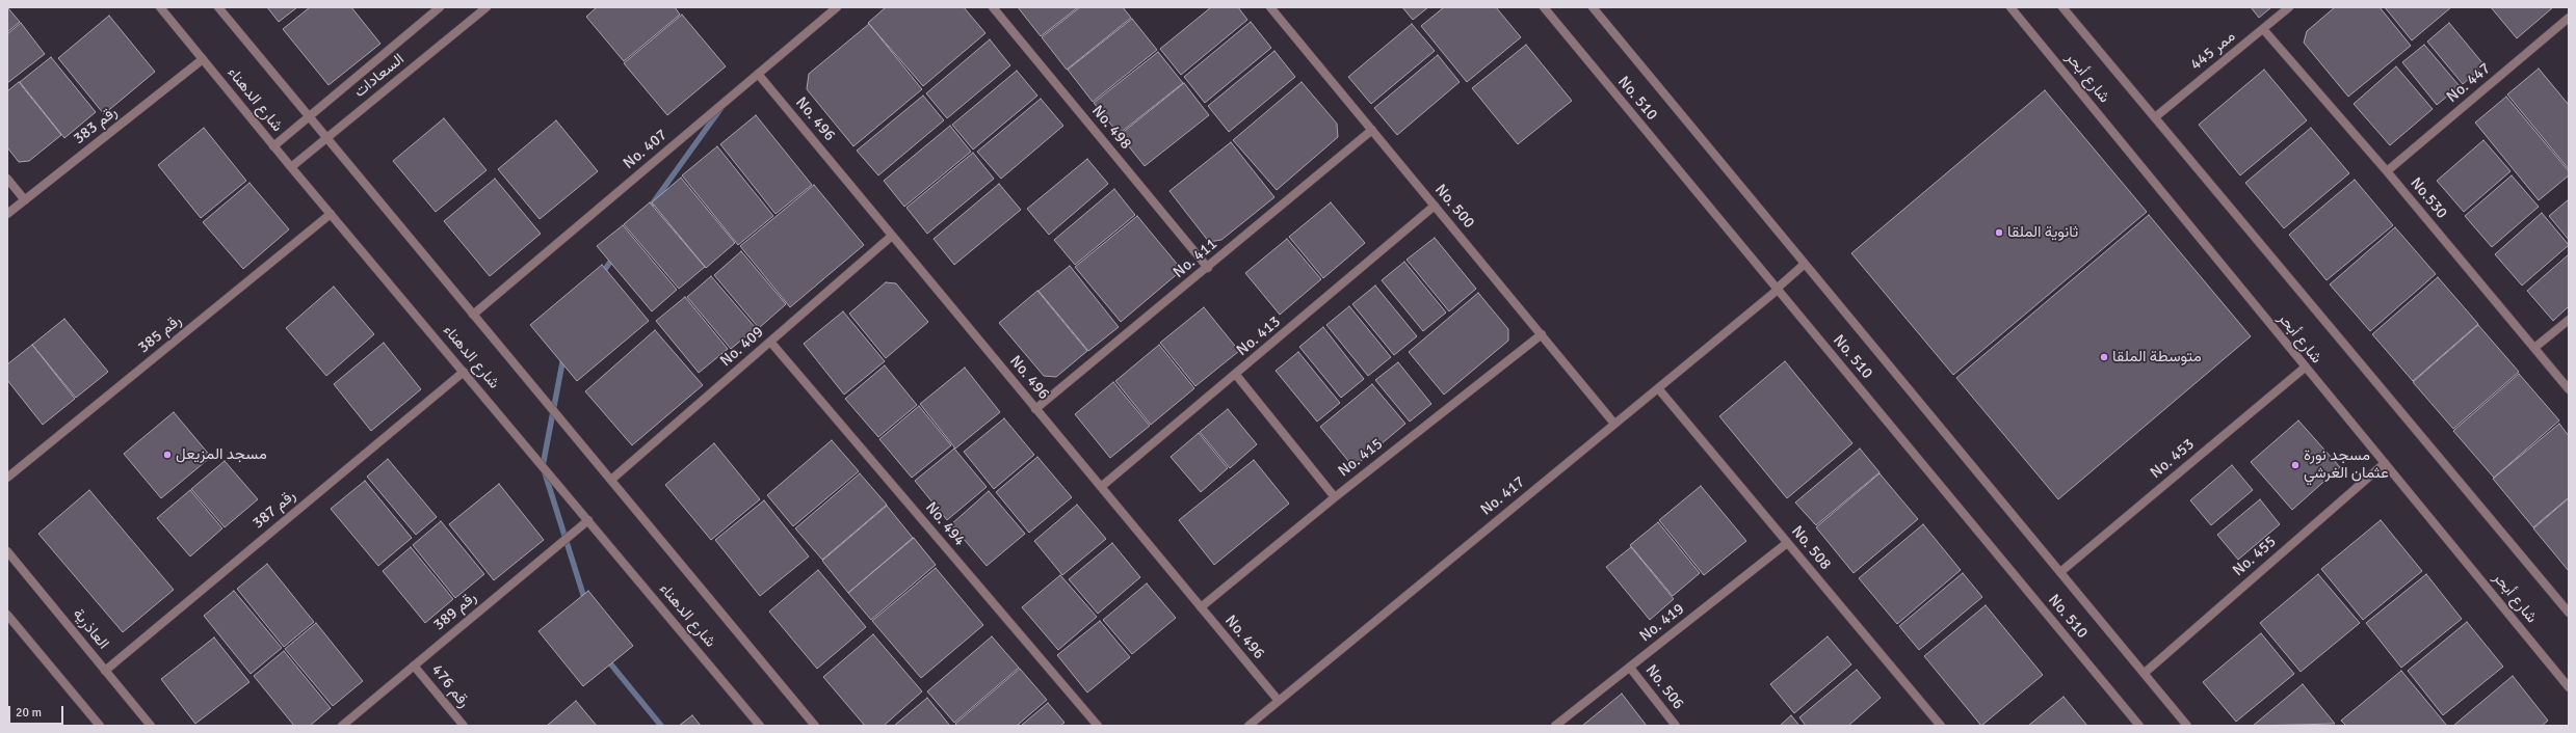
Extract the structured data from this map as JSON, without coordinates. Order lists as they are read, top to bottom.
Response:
{
  "streets": {
    "street": [
      "ممر 445",
      "السعادات",
      "شارع أبحر",
      "No. 447",
      "No. 510",
      "شارع الدهناء",
      "No. 496",
      "رقم 383",
      "No. 498",
      "No. 407",
      "No.530",
      "No. 500",
      "No. 411",
      "رقم 385",
      "No. 413",
      "No. 409",
      "No. 415",
      "No. 453",
      "No. 417",
      "رقم 387",
      "No. 494",
      "No. 508",
      "No. 455",
      "رقم 389",
      "No. 419",
      "العاذرية",
      "رقم 476",
      "No. 506"
    ]
  },
  "crossings": [
    ["ممر 445", "شارع أبحر"],
    ["ممر 445", "No.530"],
    ["السعادات", "شارع الدهناء"],
    ["شارع أبحر", "No. 453"],
    ["شارع أبحر", "No. 455"],
    ["No. 447", "No.530"],
    ["No. 510", "No. 453"],
    ["No. 510", "No. 417"],
    ["No. 510", "No. 455"],
    ["شارع الدهناء", "رقم 383"],
    ["شارع الدهناء", "No. 407"],
    ["شارع الدهناء", "رقم 385"],
    ["شارع الدهناء", "No. 409"],
    ["شارع الدهناء", "رقم 387"],
    ["شارع الدهناء", "رقم 389"],
    ["No. 496", "No. 407"],
    ["No. 496", "No. 411"],
    ["No. 496", "No. 413"],
    ["No. 496", "No. 409"],
    ["No. 496", "No. 415"],
    ["No. 496", "No. 417"],
    ["No. 498", "No. 411"],
    ["No. 500", "No. 411"],
    ["No. 500", "No. 413"],
    ["No. 500", "No. 415"],
    ["No. 500", "No. 417"],
    ["No. 409", "No. 494"],
    ["No. 417", "No. 508"],
    ["رقم 387", "العاذرية"],
    ["No. 508", "No. 419"],
    ["رقم 389", "رقم 476"],
    ["No. 419", "No. 506"]
  ],
  "places": [
    "ثانوية الملقا",
    "متوسطة الملقا",
    "مسجد المزيعل",
    "مسجد نورة عثمان الغرشي"
  ],
  "scale_bar": "20 m"
}
